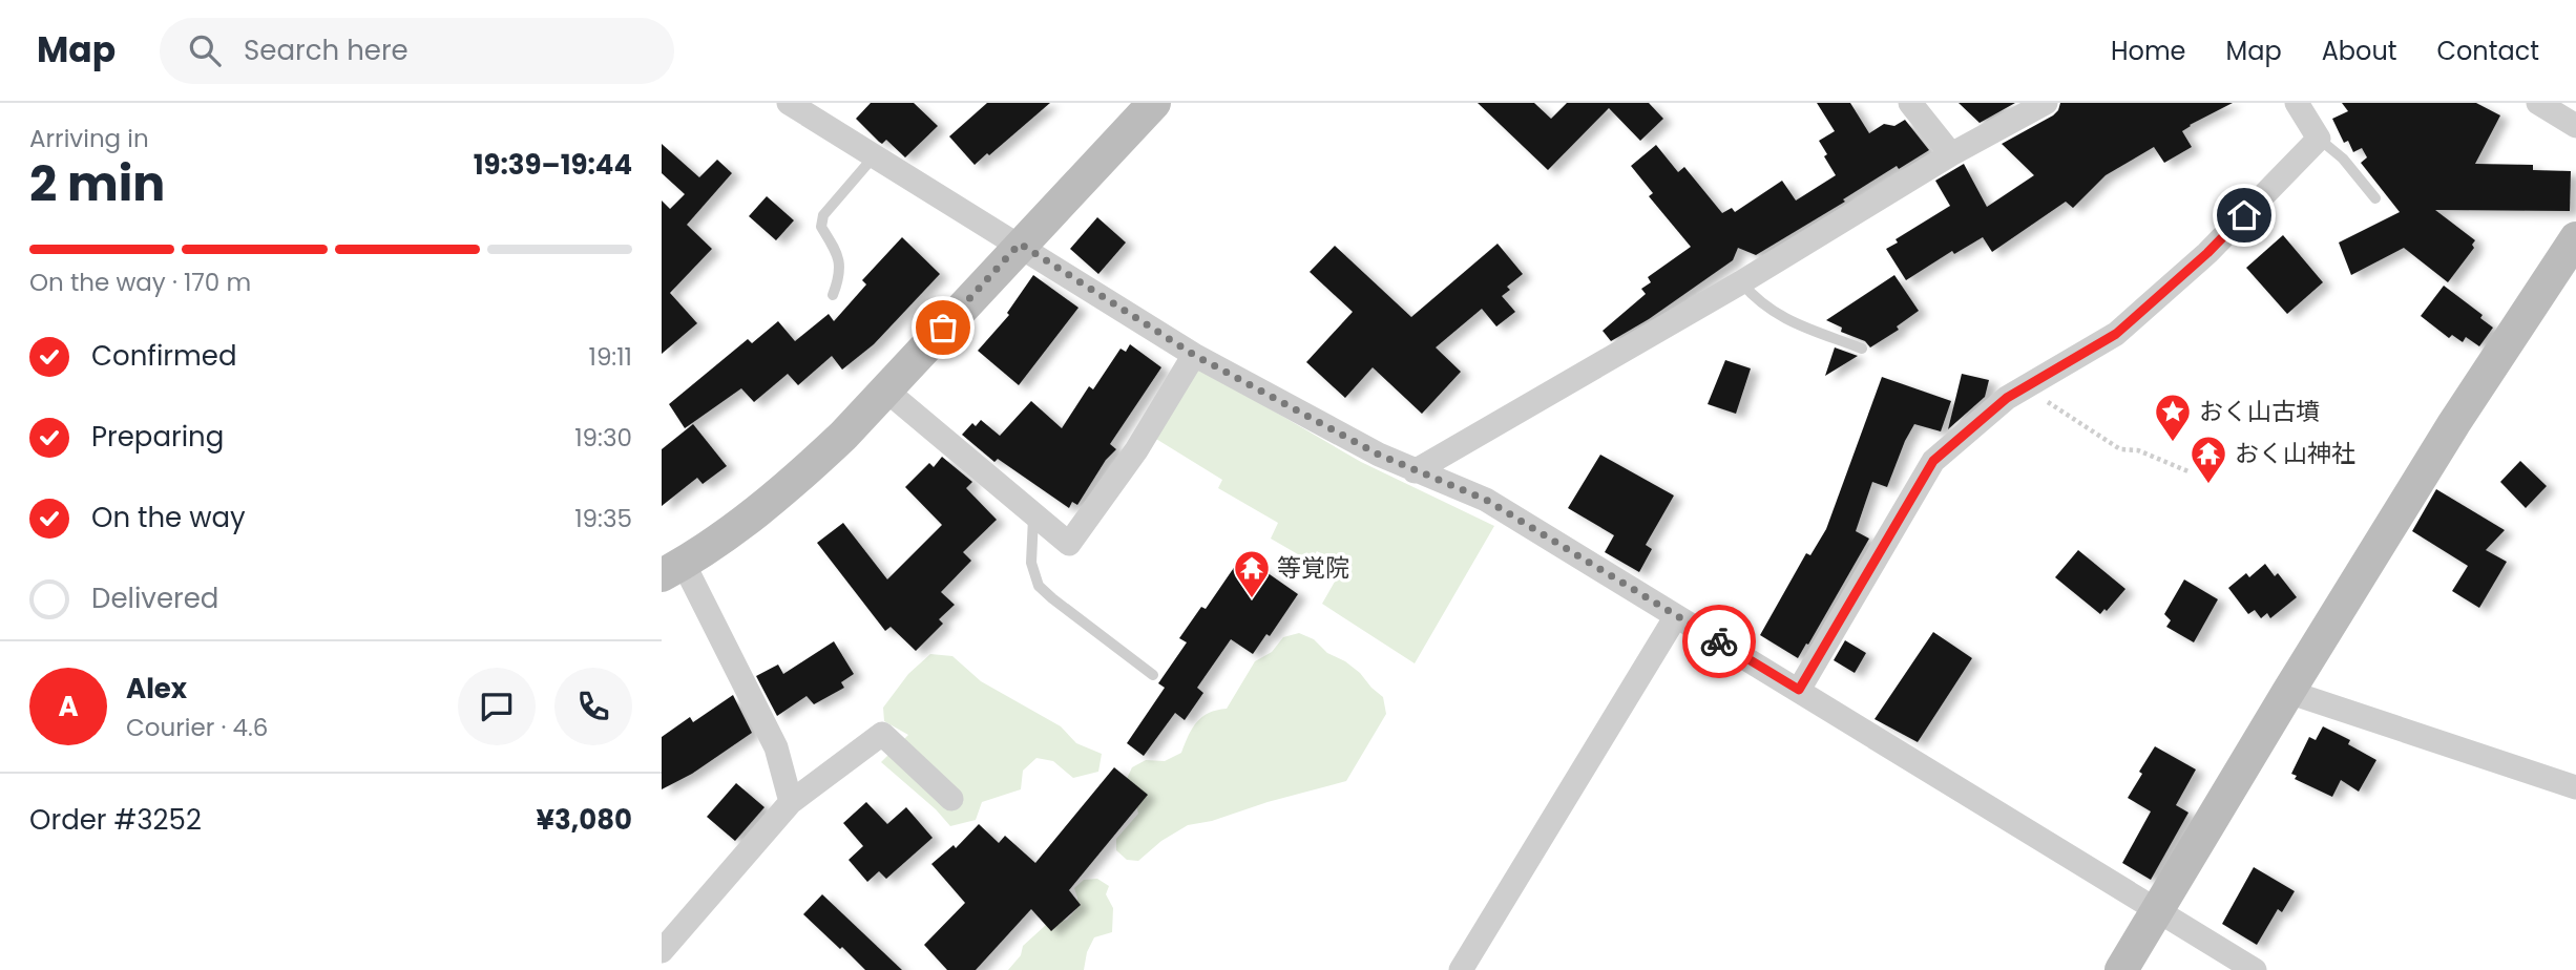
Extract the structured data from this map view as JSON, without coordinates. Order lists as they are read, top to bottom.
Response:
{
  "places": {
    "place": ["おく山古墳"],
    "temple": ["おく山神社", "等覚院"]
  },
  "page": {
    "header": "Map",
    "search": "Search here",
    "nav": [
      "Home",
      "Map",
      "About",
      "Contact"
    ],
    "heading": ["2 min", "Arriving in", "19:39–19:44"],
    "panel": [
      "Alex",
      "Courier · 4.6",
      "Order #3252",
      "¥3,080"
    ],
    "bar": "On the way · 170 m",
    "list": [
      ["Confirmed", "19:11"],
      ["Preparing", "19:30"],
      ["On the way", "19:35"],
      "Delivered"
    ],
    "round": "A"
  }
}
